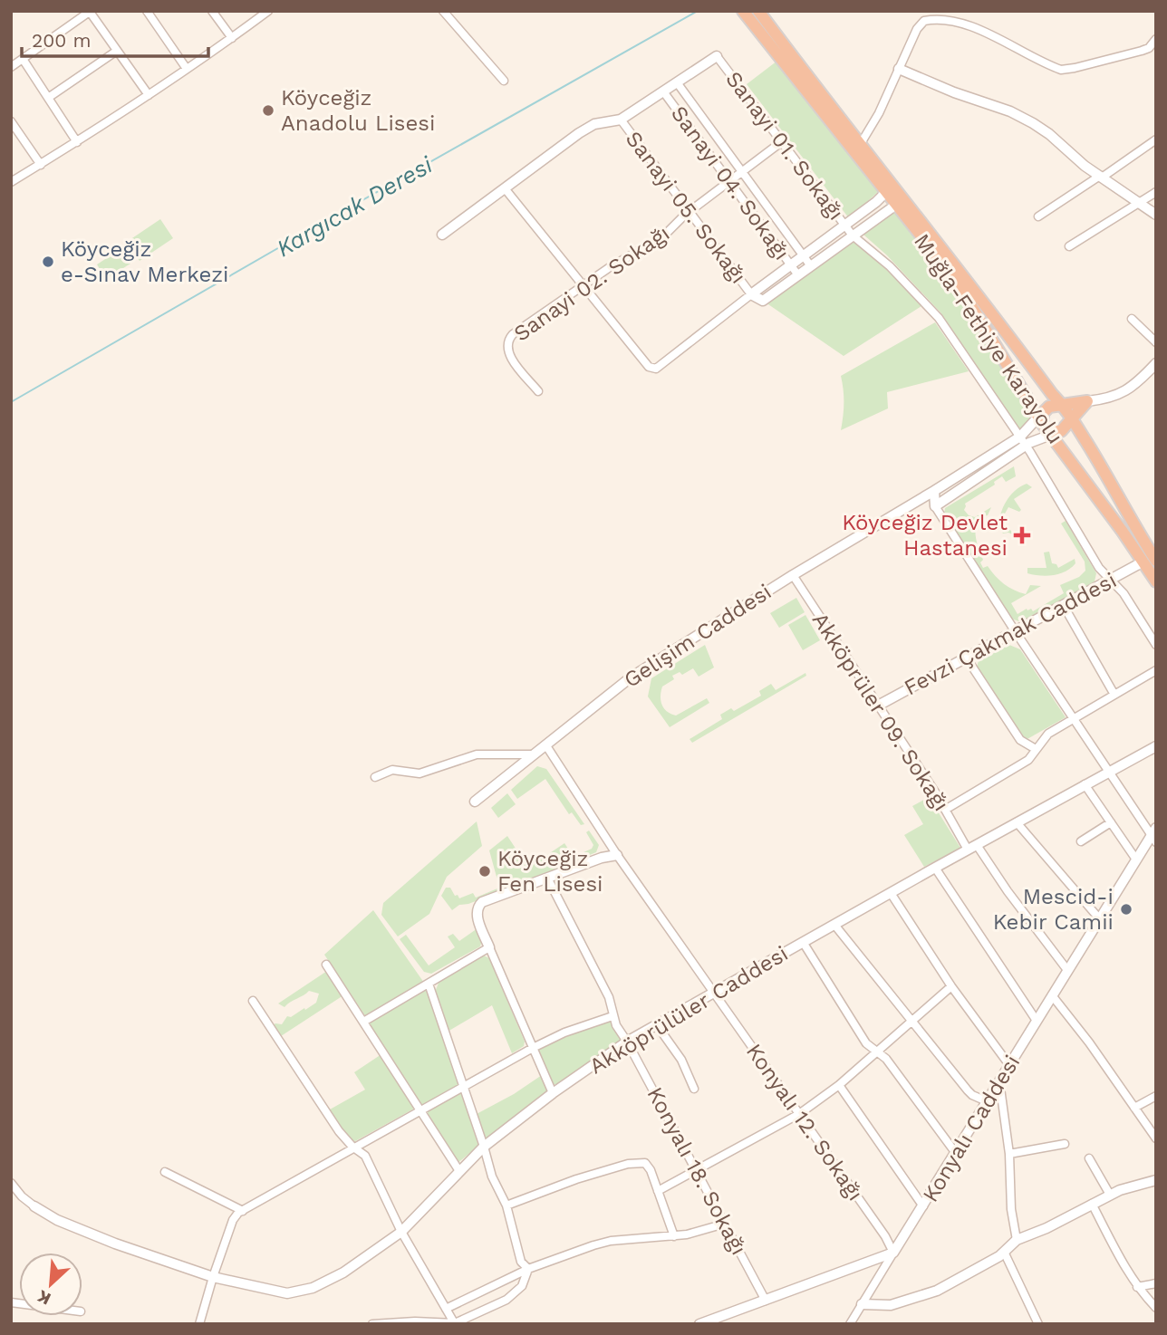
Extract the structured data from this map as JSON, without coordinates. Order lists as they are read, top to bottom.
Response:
{
  "streets": {
    "highway": ["Muğla-Fethiye Karayolu"],
    "street": [
      "Sanayi 01. Sokağı",
      "Sanayi 04. Sokağı",
      "Sanayi 05. Sokağı",
      "Sanayi 02. Sokağı",
      "Fevzi Çakmak Caddesi",
      "Gelişim Caddesi",
      "Akköprüler 09. Sokağı",
      "Akköprülüler Caddesi",
      "Konyalı 12. Sokağı",
      "Konyalı Caddesi",
      "Konyalı 18. Sokağı"
    ]
  },
  "crossings": [
    ["Sanayi 01. Sokağı", "Sanayi 02. Sokağı"],
    ["Sanayi 01. Sokağı", "Fevzi Çakmak Caddesi"],
    ["Sanayi 01. Sokağı", "Gelişim Caddesi"],
    ["Sanayi 04. Sokağı", "Sanayi 02. Sokağı"],
    ["Sanayi 05. Sokağı", "Sanayi 02. Sokağı"],
    ["Muğla-Fethiye Karayolu", "Fevzi Çakmak Caddesi"],
    ["Muğla-Fethiye Karayolu", "Gelişim Caddesi"],
    ["Fevzi Çakmak Caddesi", "Akköprüler 09. Sokağı"],
    ["Gelişim Caddesi", "Akköprüler 09. Sokağı"],
    ["Gelişim Caddesi", "Konyalı 12. Sokağı"],
    ["Akköprüler 09. Sokağı", "Akköprülüler Caddesi"],
    ["Akköprüler 09. Sokağı", "Konyalı Caddesi"],
    ["Akköprülüler Caddesi", "Konyalı 12. Sokağı"],
    ["Akköprülüler Caddesi", "Konyalı 18. Sokağı"],
    ["Konyalı 12. Sokağı", "Konyalı Caddesi"]
  ],
  "water": ["Kargıcak Deresi"],
  "places": {
    "other": [
      "Köyceğiz Anadolu Lisesi",
      "Köyceğiz e-Sınav Merkezi",
      "Köyceğiz Fen Lisesi",
      "Mescid-i Kebir Camii"
    ],
    "health": ["Köyceğiz Devlet Hastanesi"]
  },
  "scale_bar": "200 m",
  "north": "bottom left"
}
